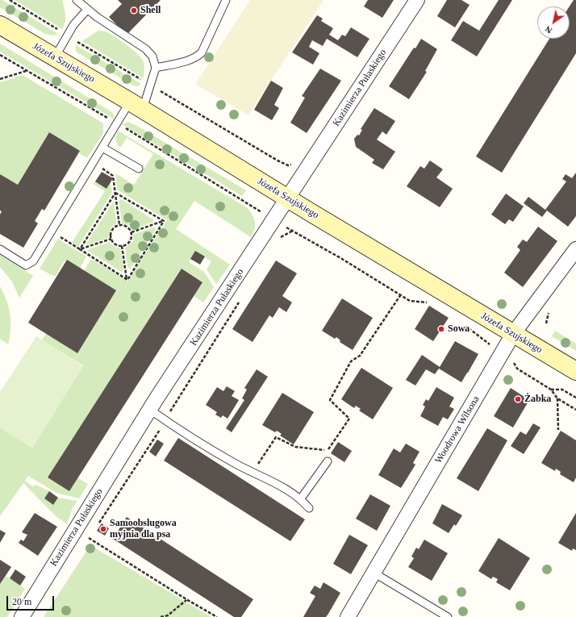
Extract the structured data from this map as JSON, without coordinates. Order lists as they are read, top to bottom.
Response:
{
  "streets": {
    "street": ["Józefa Szujskiego", "Kazimierza Pułaskiego", "Woodrowa Wilsona"]
  },
  "crossings": [
    ["Józefa Szujskiego", "Kazimierza Pułaskiego"],
    ["Józefa Szujskiego", "Woodrowa Wilsona"]
  ],
  "places": [
    "Shell",
    "Sowa",
    "Żabka",
    "Samoobslugowa myjnia dla psa"
  ],
  "scale_bar": "20 m",
  "north": "bottom left"
}
